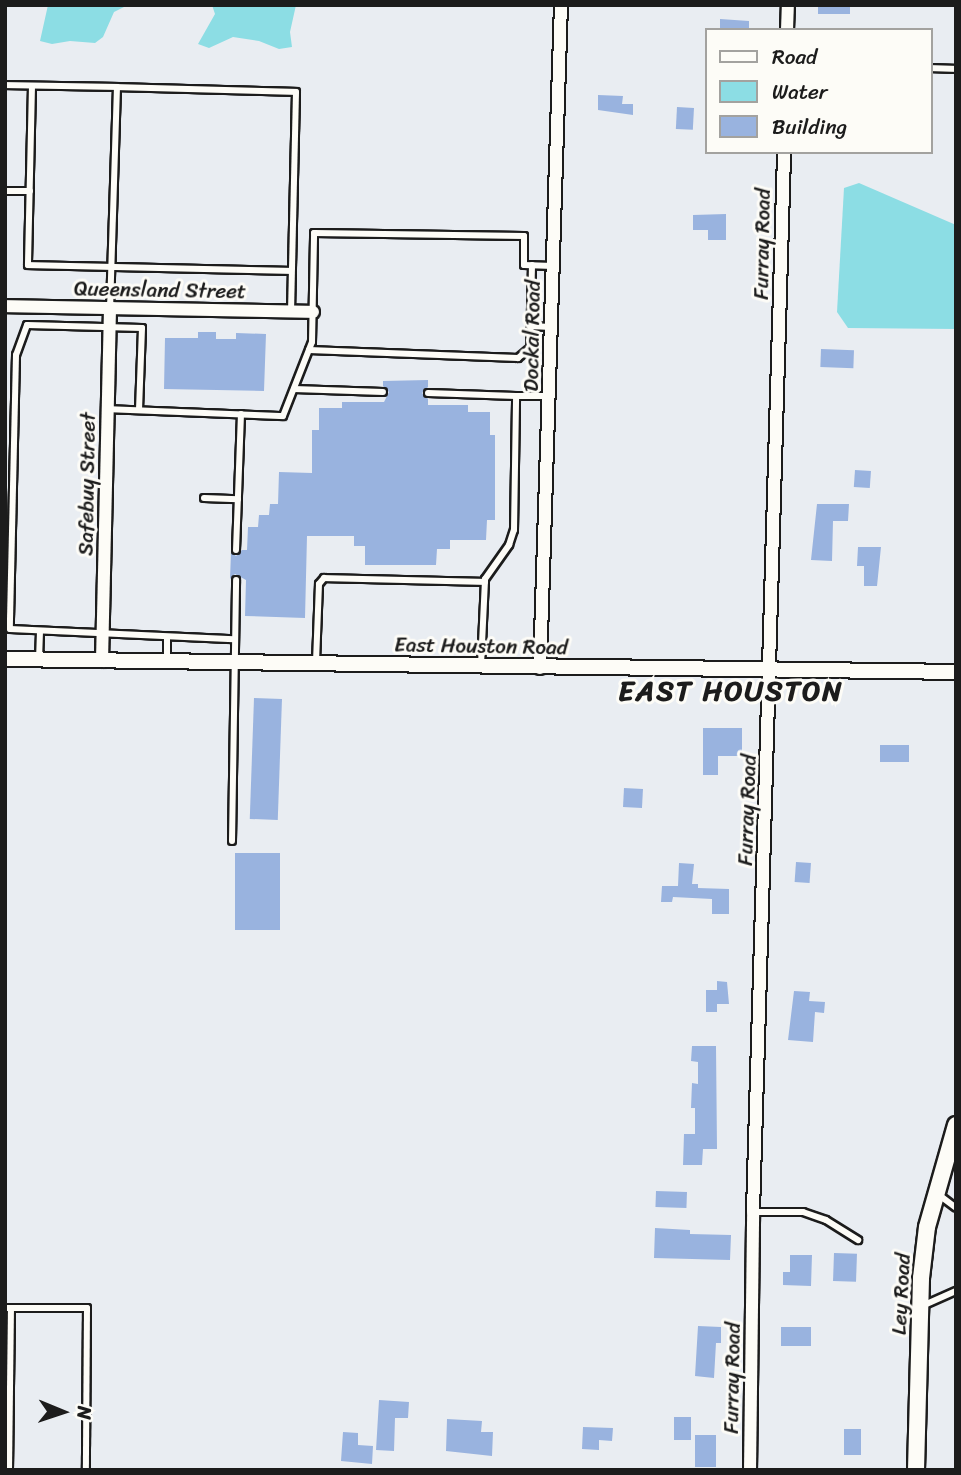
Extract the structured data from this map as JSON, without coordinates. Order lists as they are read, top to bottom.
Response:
{
  "streets": {
    "main road": ["Ley Road"],
    "street": [
      "Furray Road",
      "Queensland Street",
      "Dockal Road",
      "Safebuy Street",
      "East Houston Road"
    ]
  },
  "crossings": [
    ["Furray Road", "East Houston Road"],
    ["Queensland Street", "Safebuy Street"],
    ["Dockal Road", "East Houston Road"],
    ["Safebuy Street", "East Houston Road"]
  ],
  "districts": ["EAST HOUSTON"],
  "legend": ["Road", "Water", "Building"],
  "north": "right"
}
